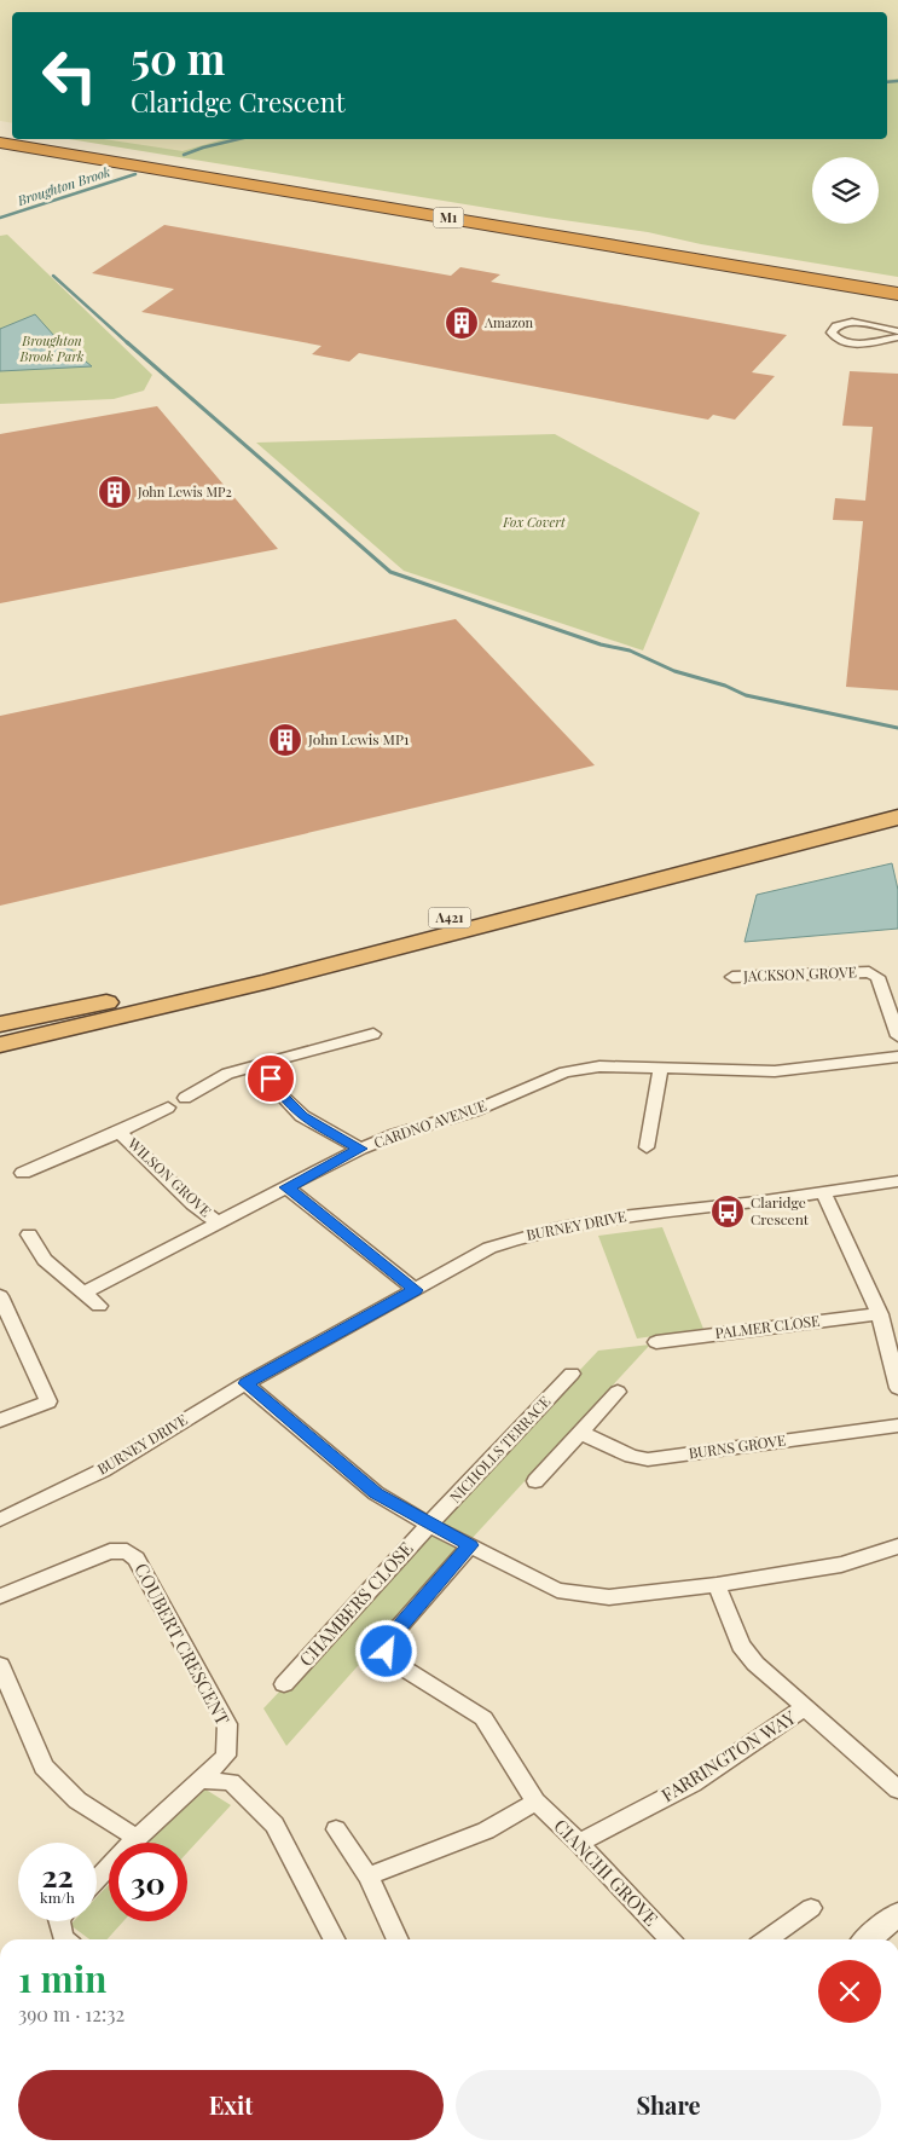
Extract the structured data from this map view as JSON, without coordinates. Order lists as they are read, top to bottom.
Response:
{
  "streets": {
    "highway": ["M1", "A421"],
    "street": [
      "JACKSON GROVE",
      "CARDNO AVENUE",
      "WILSON GROVE",
      "BURNEY DRIVE",
      "PALMER CLOSE",
      "BURNS GROVE",
      "NICHOLLS TERRACE",
      "CHAMBERS CLOSE",
      "COUBERT CRESCENT",
      "FARRINGTON WAY",
      "CIANCHI GROVE"
    ]
  },
  "crossings": [
    ["CARDNO AVENUE", "WILSON GROVE"],
    ["NICHOLLS TERRACE", "CHAMBERS CLOSE"],
    ["FARRINGTON WAY", "CIANCHI GROVE"]
  ],
  "water": ["Broughton Brook"],
  "parks": ["Broughton Brook Park", "Fox Covert"],
  "places": {
    "building": ["Amazon", "John Lewis MP2", "John Lewis MP1"],
    "bus stop": ["Claridge Crescent"]
  },
  "page": {
    "turn": ["50 m", "Claridge Crescent"],
    "speed": "22 km/h",
    "limit": "30",
    "heading": ["1 min", "390 m · 12:32"],
    "buttons": ["Exit", "Share"]
  }
}
